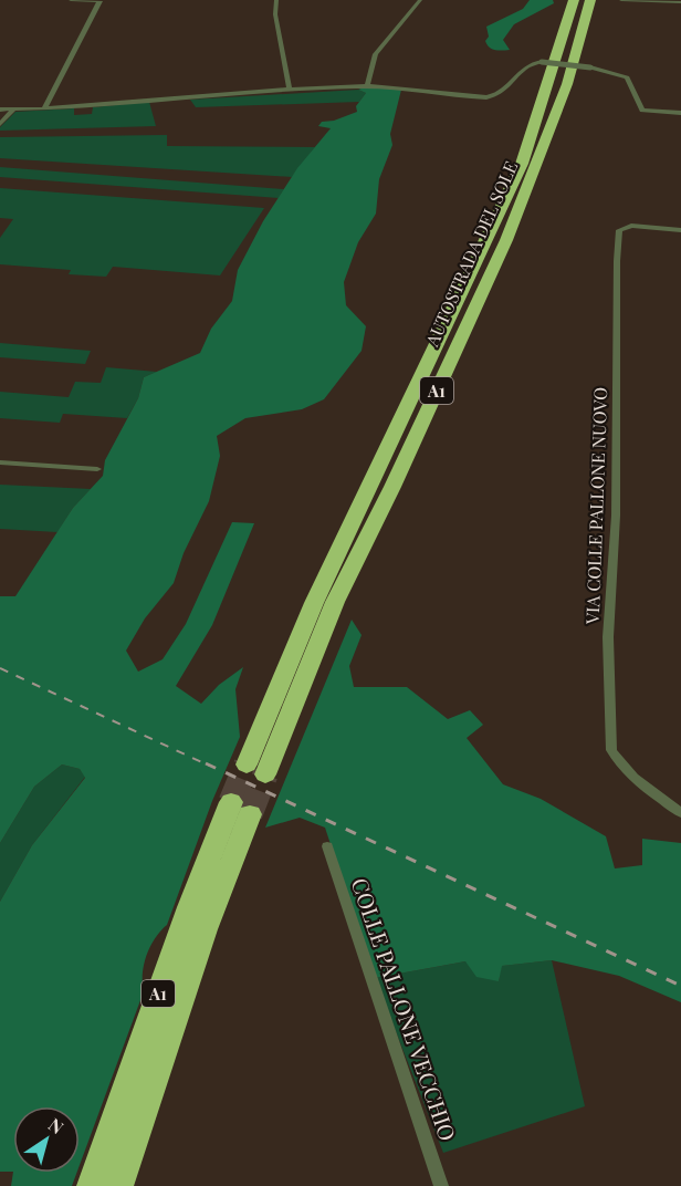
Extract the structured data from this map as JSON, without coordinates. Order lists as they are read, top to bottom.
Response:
{
  "streets": {
    "highway": ["AUTOSTRADA DEL SOLE", "A1"],
    "street": ["VIA COLLE PALLONE NUOVO", "COLLE PALLONE VECCHIO"]
  },
  "north": "top right"
}
